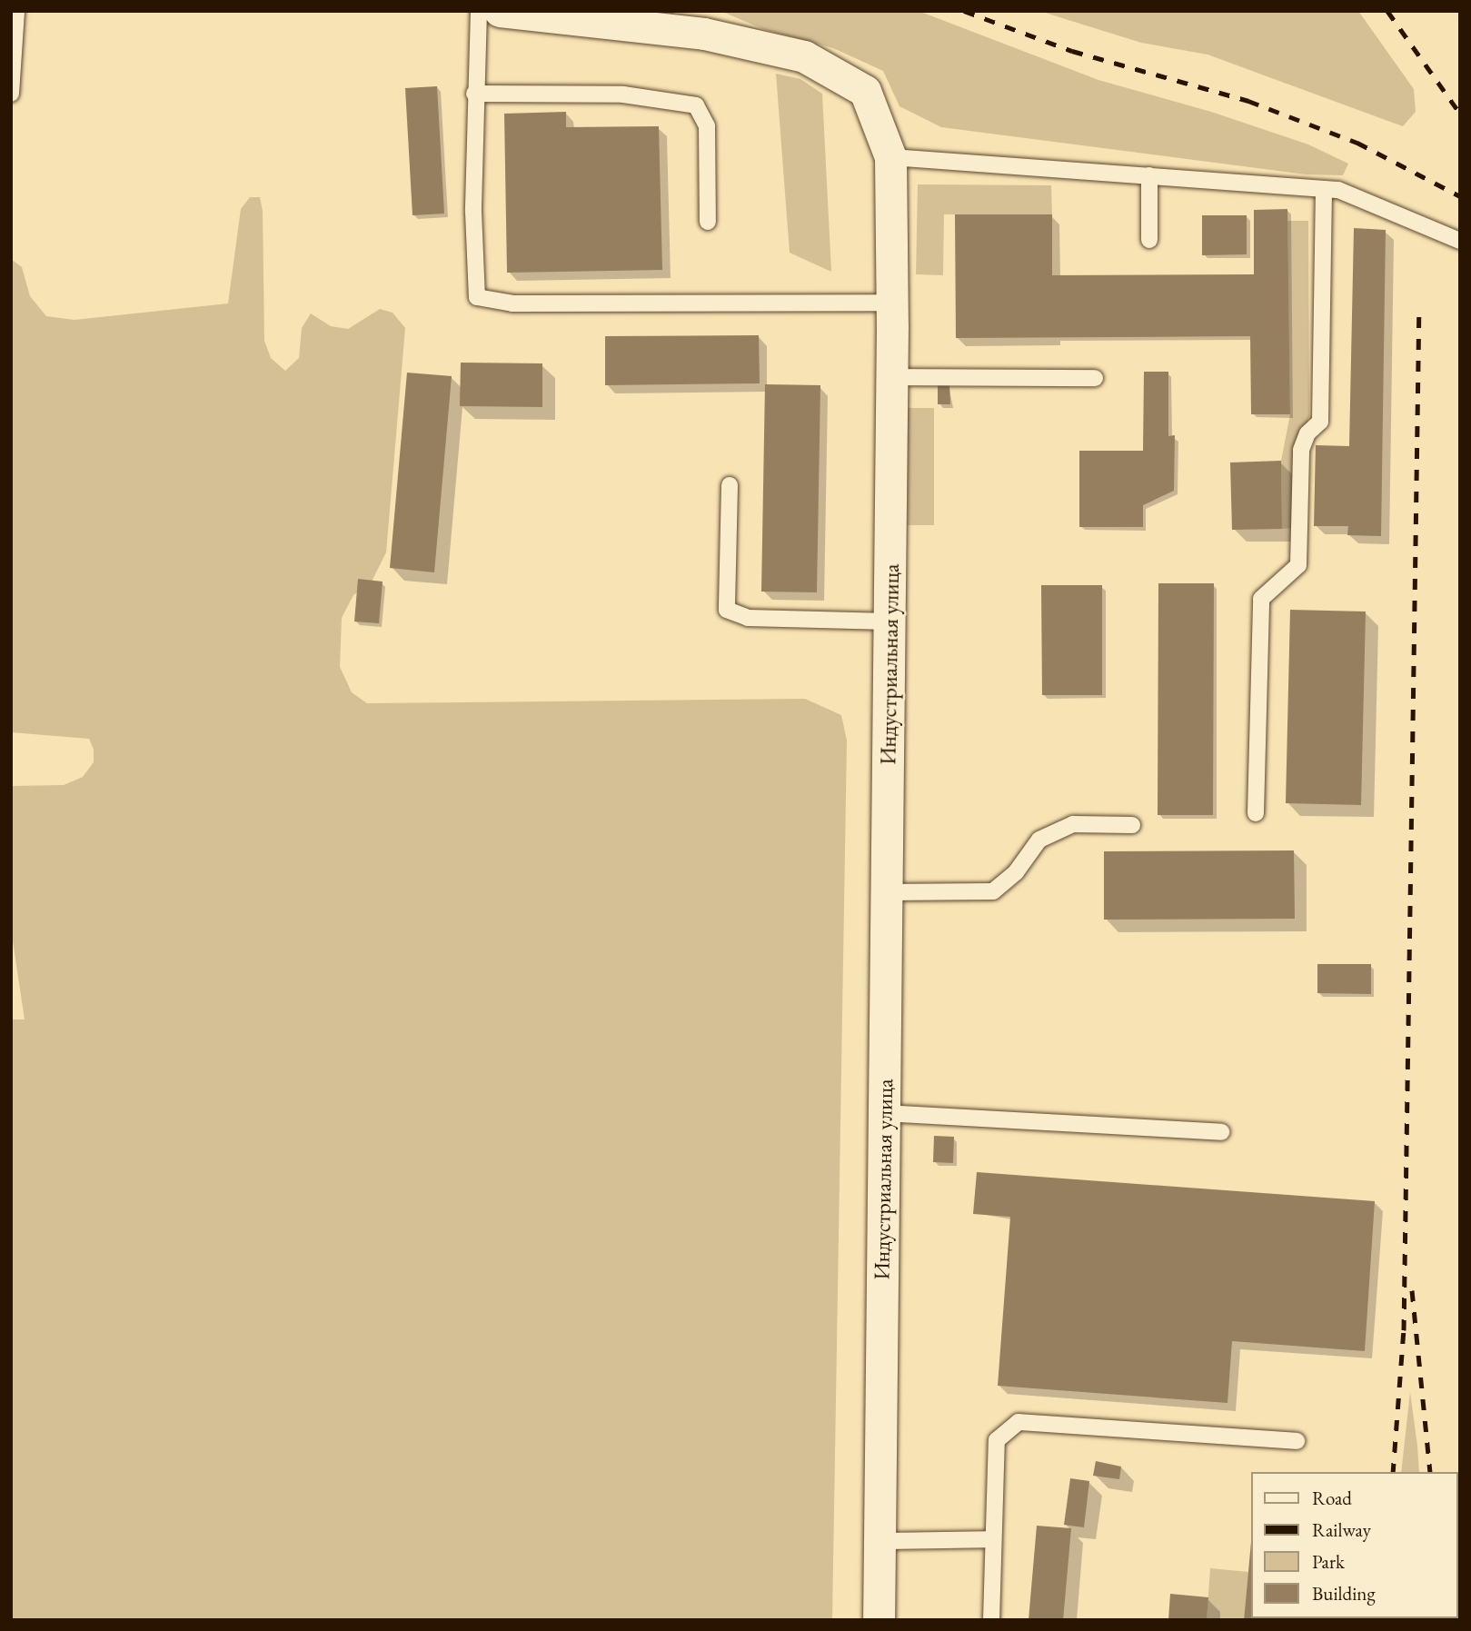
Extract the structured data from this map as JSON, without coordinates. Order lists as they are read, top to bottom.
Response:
{
  "streets": {
    "street": ["Индустриальная улица"]
  },
  "legend": [
    "Road",
    "Railway",
    "Park",
    "Building"
  ]
}
